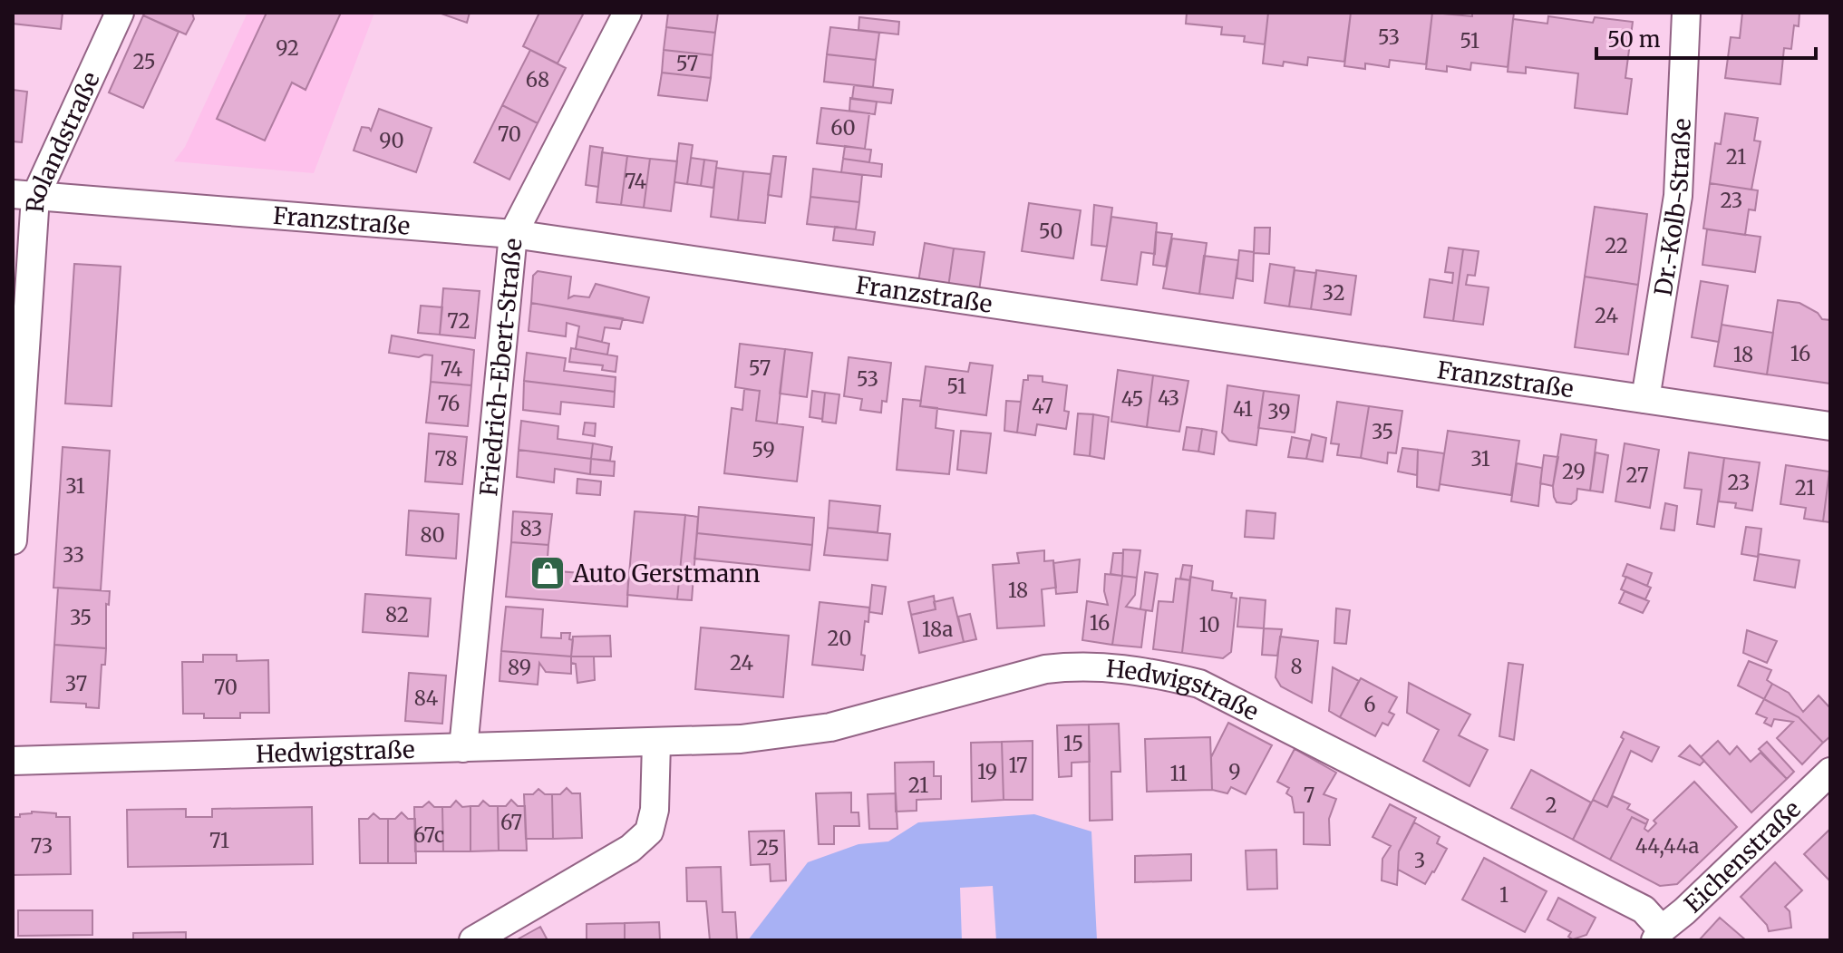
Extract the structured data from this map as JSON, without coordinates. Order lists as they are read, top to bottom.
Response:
{
  "streets": {
    "street": [
      "Rolandstraße",
      "Dr.-Kolb-Straße",
      "Franzstraße",
      "Friedrich-Ebert-Straße",
      "Hedwigstraße",
      "Eichenstraße"
    ]
  },
  "crossings": [
    ["Rolandstraße", "Franzstraße"],
    ["Dr.-Kolb-Straße", "Franzstraße"],
    ["Franzstraße", "Friedrich-Ebert-Straße"],
    ["Friedrich-Ebert-Straße", "Hedwigstraße"],
    ["Hedwigstraße", "Eichenstraße"]
  ],
  "places": {
    "shop": ["Auto Gerstmann"]
  },
  "house_numbers": [
    "53",
    "51",
    "92",
    "25",
    "57",
    "68",
    "60",
    "70",
    "90",
    "21",
    "74",
    "23",
    "50",
    "22",
    "32",
    "24",
    "72",
    "16",
    "18",
    "57",
    "74",
    "53",
    "51",
    "43",
    "45",
    "76",
    "47",
    "41",
    "39",
    "35",
    "59",
    "78",
    "31",
    "29",
    "27",
    "23",
    "31",
    "21",
    "83",
    "80",
    "33",
    "18",
    "82",
    "35",
    "16",
    "10",
    "18a",
    "20",
    "24",
    "8",
    "89",
    "37",
    "70",
    "84",
    "6",
    "15",
    "17",
    "19",
    "9",
    "11",
    "21",
    "7",
    "2",
    "67",
    "67c",
    "71",
    "73",
    "44,44a",
    "25",
    "3",
    "1"
  ],
  "scale_bar": "50 m"
}
